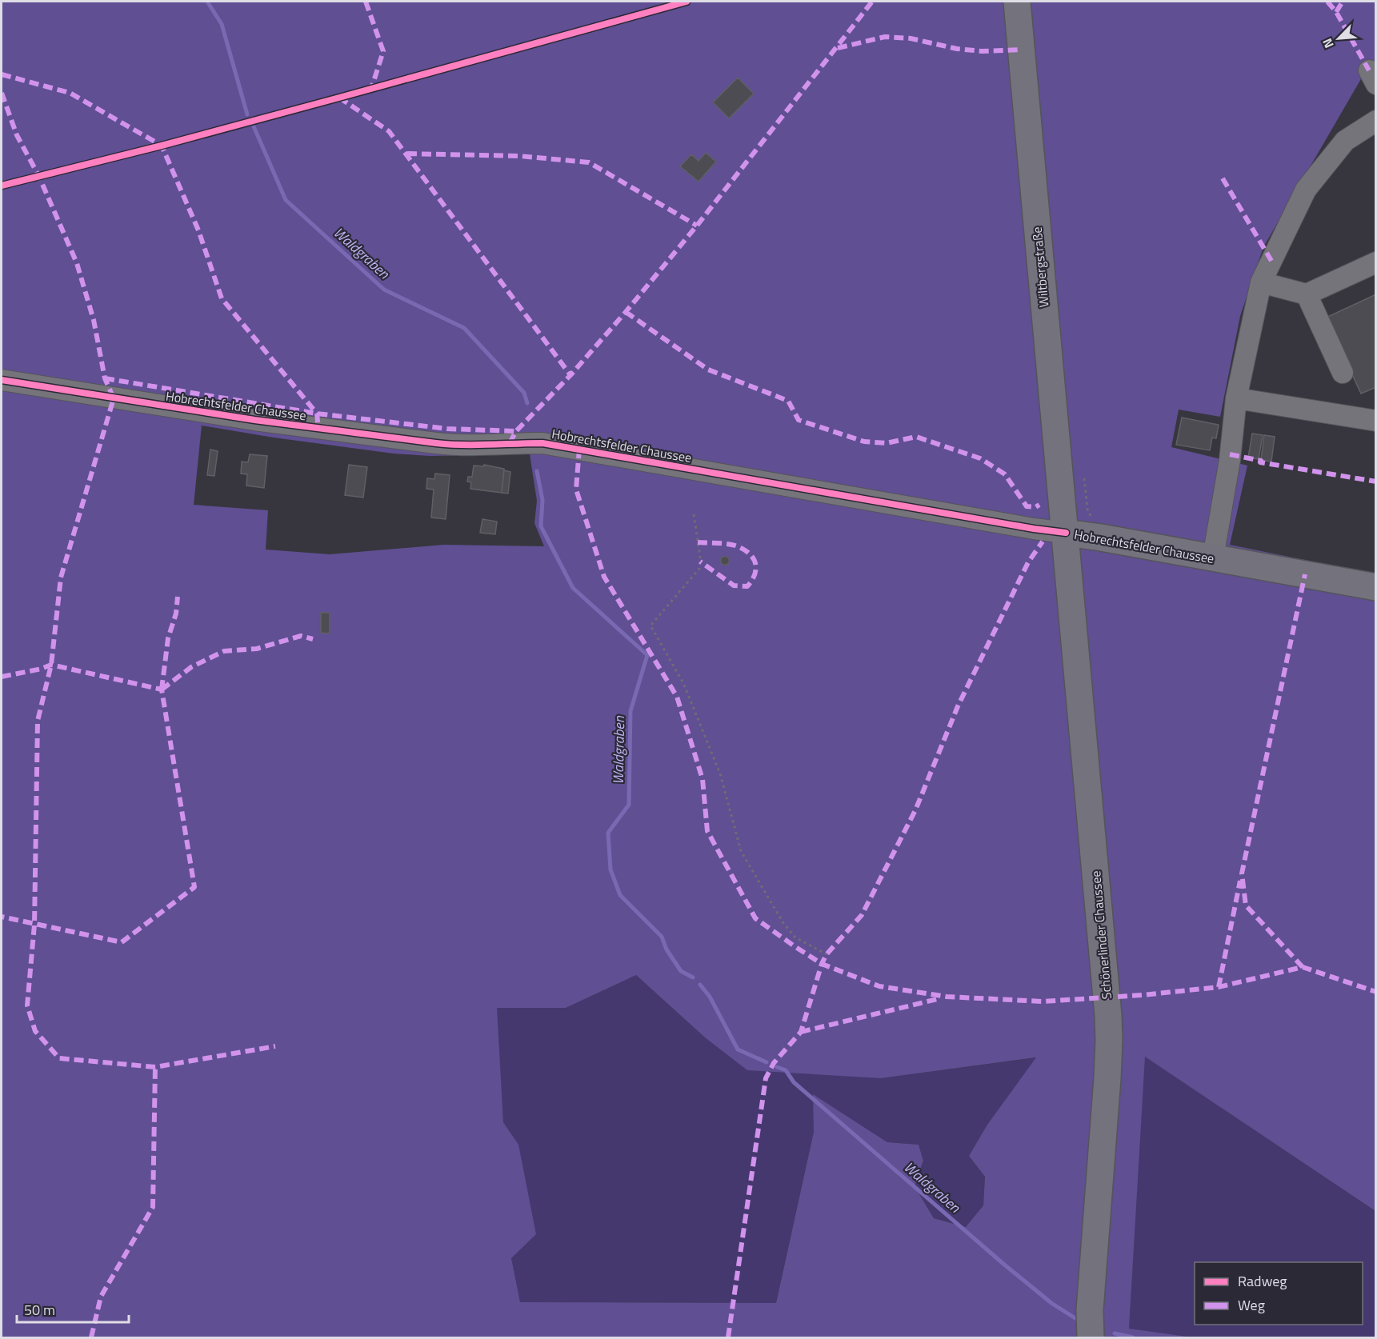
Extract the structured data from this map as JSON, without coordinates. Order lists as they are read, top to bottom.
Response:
{
  "streets": {
    "main road": ["Wiltbergstraße", "Hobrechtsfelder Chaussee", "Schönerlinder Chaussee"]
  },
  "crossings": [
    ["Wiltbergstraße", "Hobrechtsfelder Chaussee"],
    ["Wiltbergstraße", "Schönerlinder Chaussee"],
    ["Hobrechtsfelder Chaussee", "Schönerlinder Chaussee"]
  ],
  "water": ["Waldgraben"],
  "legend": ["Radweg", "Weg"],
  "scale_bar": "50 m",
  "north": "bottom left"
}
